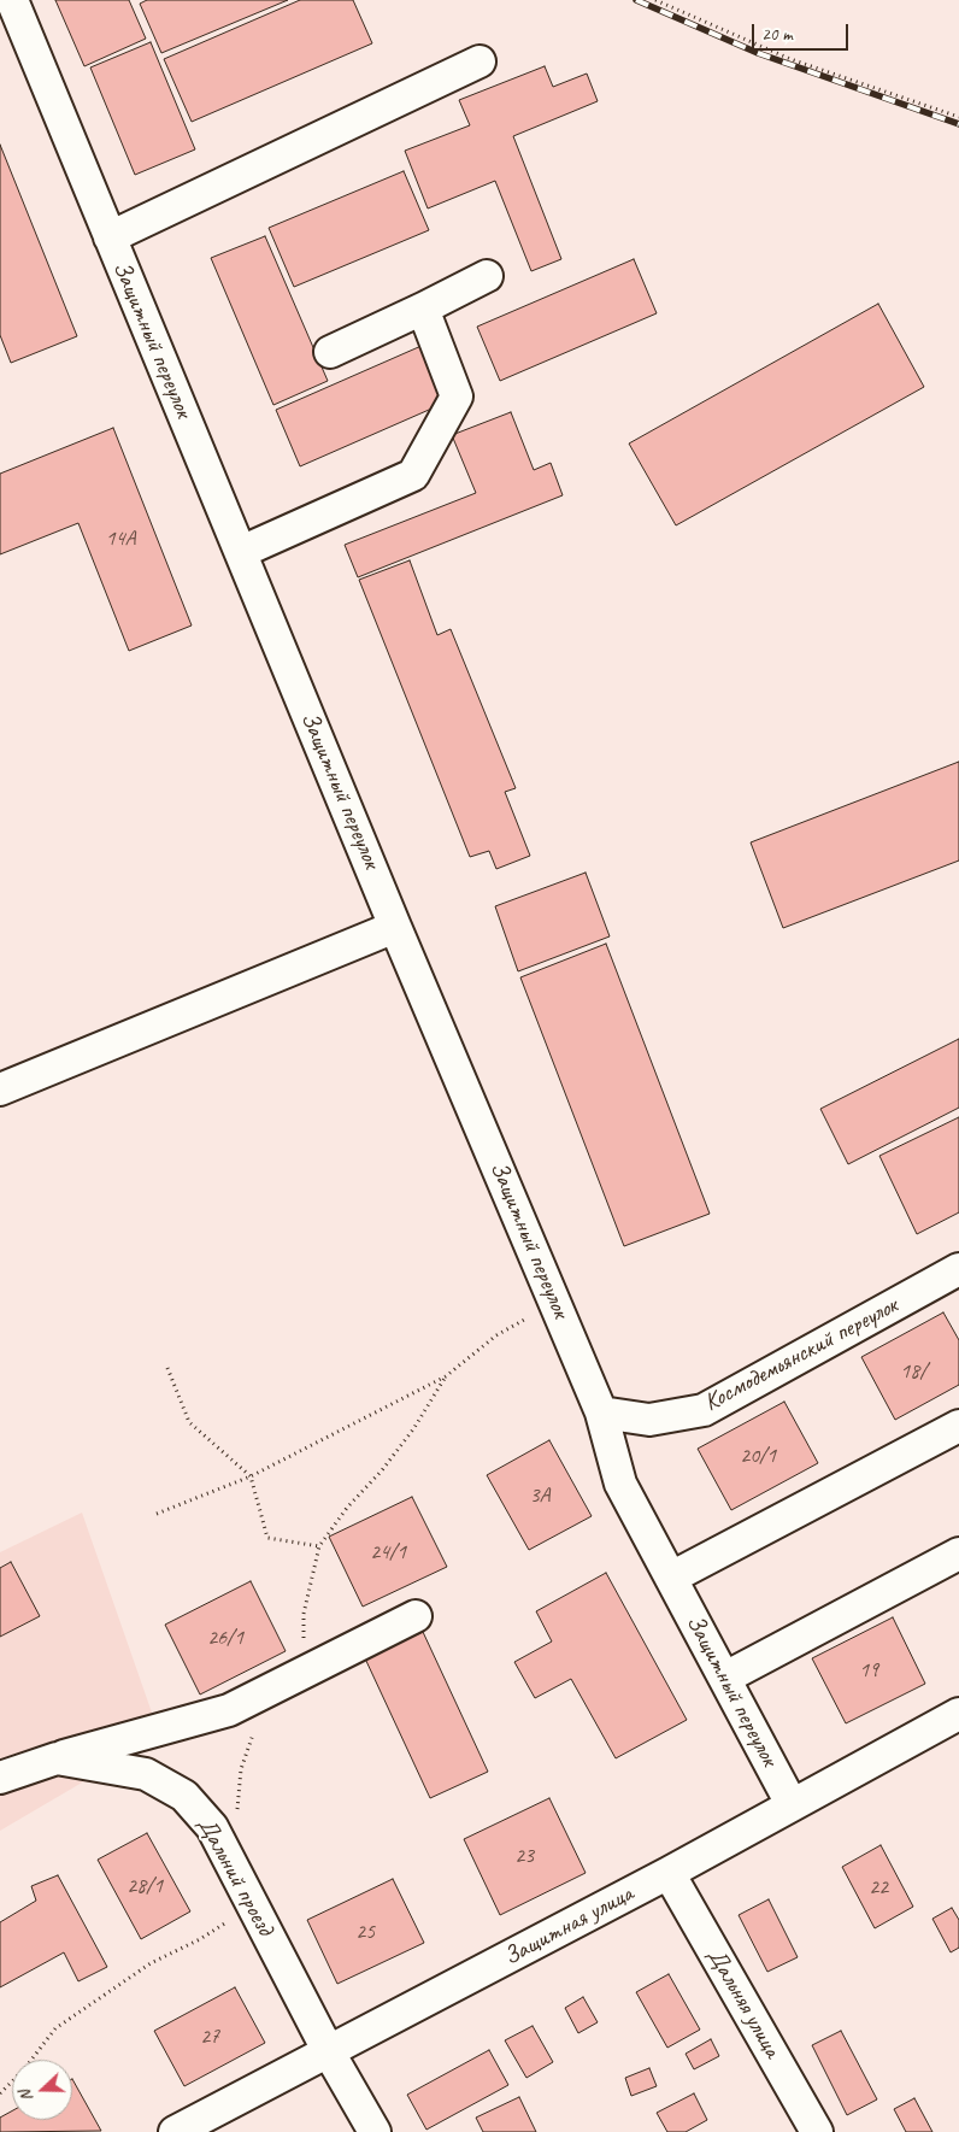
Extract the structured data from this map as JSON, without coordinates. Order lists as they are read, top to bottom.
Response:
{
  "streets": {
    "street": [
      "Защитный переулок",
      "Космодемьянский переулок",
      "Дальний проезд",
      "Защитная улица",
      "Дальняя улица"
    ]
  },
  "crossings": [
    ["Защитный переулок", "Космодемьянский переулок"],
    ["Защитный переулок", "Защитная улица"],
    ["Дальний проезд", "Защитная улица"],
    ["Защитная улица", "Дальняя улица"]
  ],
  "house_numbers": [
    "14А",
    "18/",
    "20/1",
    "3А",
    "24/1",
    "26/1",
    "19",
    "23",
    "28/1",
    "22",
    "25",
    "27"
  ],
  "scale_bar": "20 m",
  "north": "left"
}
